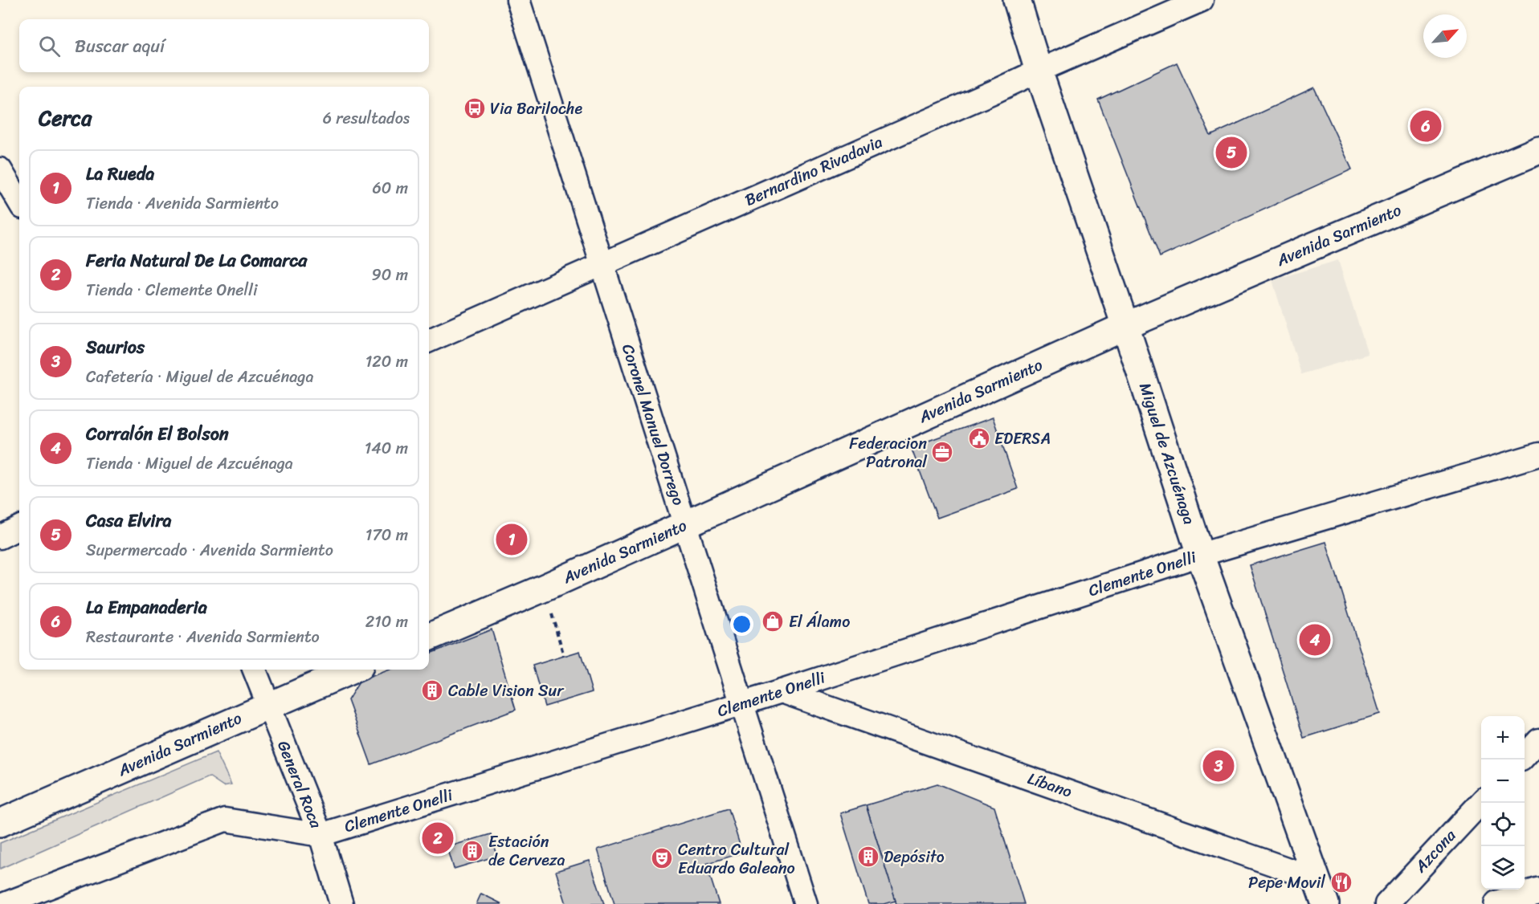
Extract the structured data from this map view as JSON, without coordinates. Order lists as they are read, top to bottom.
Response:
{
  "streets": {
    "main road": ["Avenida Sarmiento", "Miguel de Azcuénaga"],
    "street": [
      "Bernardino Rivadavia",
      "Coronel Manuel Dorrego",
      "Clemente Onelli",
      "General Roca",
      "Líbano",
      "Azcona"
    ]
  },
  "crossings": [
    ["Bernardino Rivadavia", "Coronel Manuel Dorrego"],
    ["Bernardino Rivadavia", "Miguel de Azcuénaga"],
    ["Avenida Sarmiento", "Coronel Manuel Dorrego"],
    ["Avenida Sarmiento", "Miguel de Azcuénaga"],
    ["Avenida Sarmiento", "General Roca"],
    ["Coronel Manuel Dorrego", "Clemente Onelli"],
    ["Miguel de Azcuénaga", "Clemente Onelli"],
    ["Miguel de Azcuénaga", "Líbano"],
    ["Clemente Onelli", "General Roca"],
    ["Clemente Onelli", "Líbano"]
  ],
  "places": {
    "bus stop": ["Via Bariloche"],
    "public building": ["EDERSA"],
    "office": ["Federacion Patronal"],
    "shop": ["El Álamo"],
    "building": ["Cable Vision Sur", "Estación de Cerveza", "Depósito"],
    "theatre": ["Centro Cultural Eduardo Galeano"],
    "restaurant": ["Pepe Movil"]
  },
  "north": "top right",
  "page": {
    "search": "Buscar aquí",
    "heading": ["Cerca", "6 resultados"],
    "pins": [
      "6",
      "5",
      "1",
      "4",
      "3",
      "2"
    ],
    "list": [
      {
        "mark": "1",
        "name": "La Rueda",
        "note": "Tienda · Avenida Sarmiento",
        "value": "60 m"
      },
      {
        "mark": "2",
        "name": "Feria Natural De La Comarca",
        "note": "Tienda · Clemente Onelli",
        "value": "90 m"
      },
      {
        "mark": "3",
        "name": "Saurios",
        "note": "Cafetería · Miguel de Azcuénaga",
        "value": "120 m"
      },
      {
        "mark": "4",
        "name": "Corralón El Bolson",
        "note": "Tienda · Miguel de Azcuénaga",
        "value": "140 m"
      },
      {
        "mark": "5",
        "name": "Casa Elvira",
        "note": "Supermercado · Avenida Sarmiento",
        "value": "170 m"
      },
      {
        "mark": "6",
        "name": "La Empanaderia",
        "note": "Restaurante · Avenida Sarmiento",
        "value": "210 m"
      }
    ],
    "map_buttons": ["+", "−"]
  }
}
